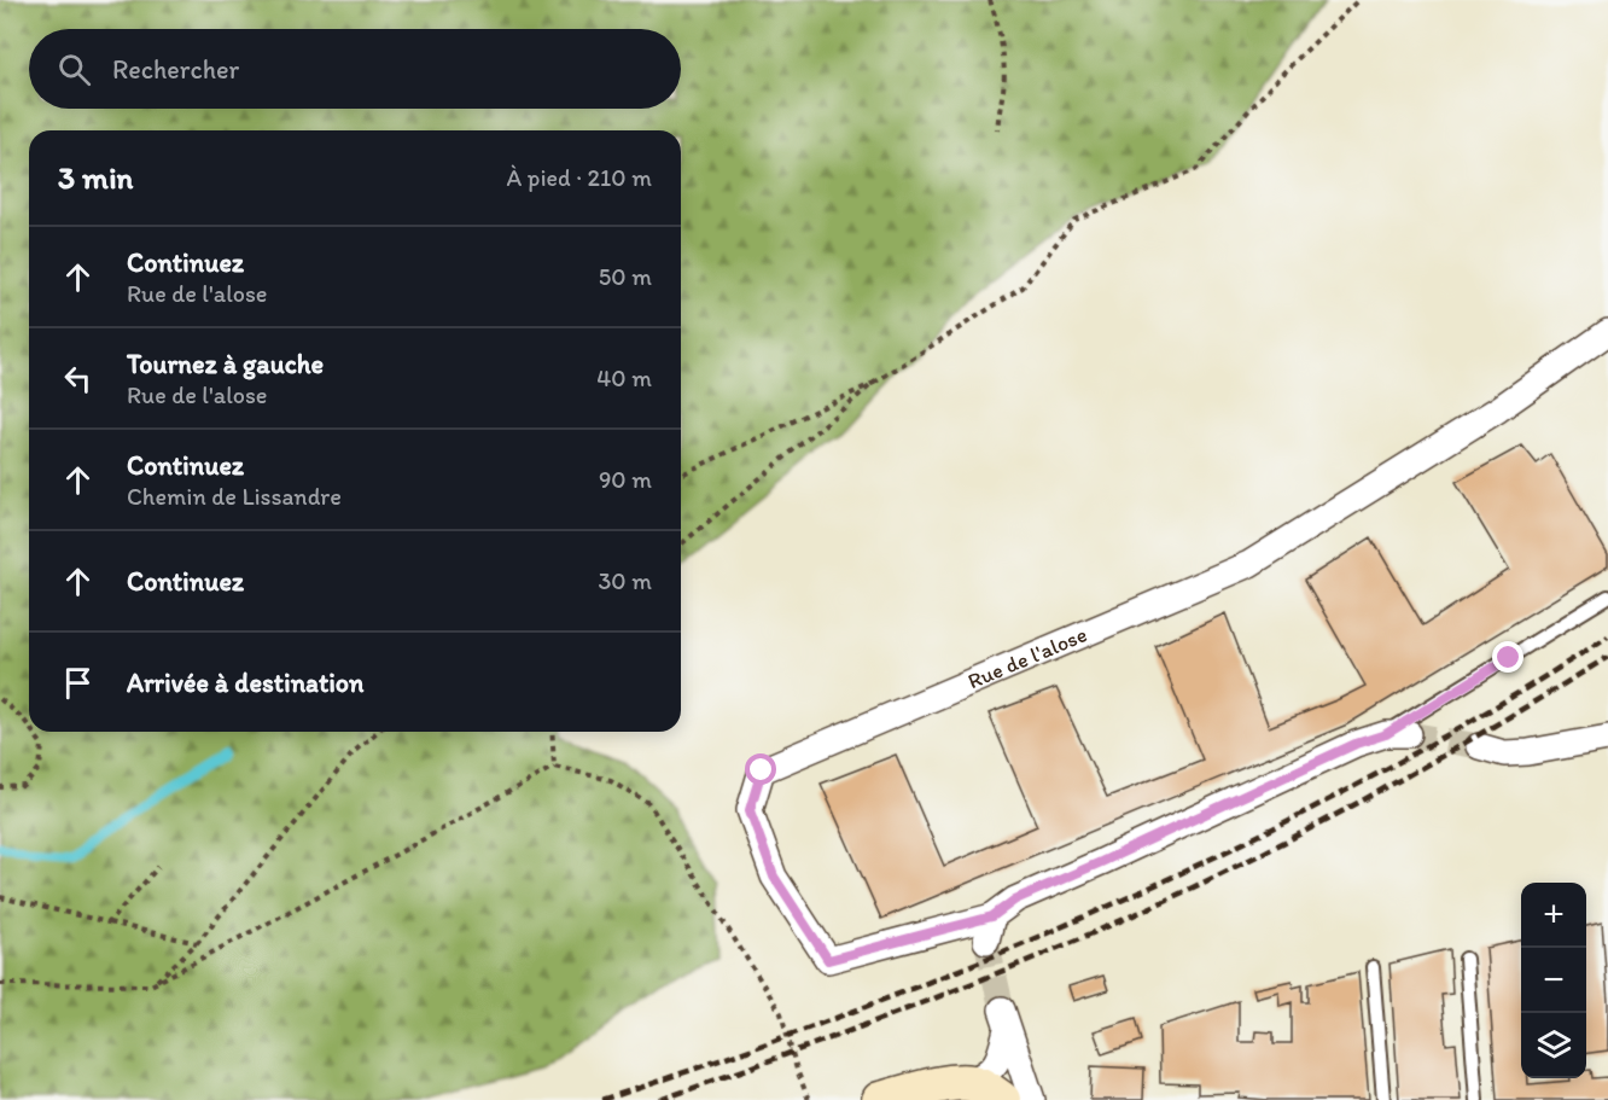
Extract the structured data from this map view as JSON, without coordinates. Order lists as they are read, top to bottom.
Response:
{
  "streets": {
    "street": ["Rue de l'alose"]
  },
  "page": {
    "search": "Rechercher",
    "heading": ["3 min", "À pied · 210 m"],
    "list": [
      ["Continuez", "Rue de l'alose", "50 m"],
      ["Tournez à gauche", "Rue de l'alose", "40 m"],
      ["Continuez", "Chemin de Lissandre", "90 m"],
      ["Continuez", "30 m"],
      "Arrivée à destination"
    ],
    "map_buttons": ["+", "−"]
  }
}
